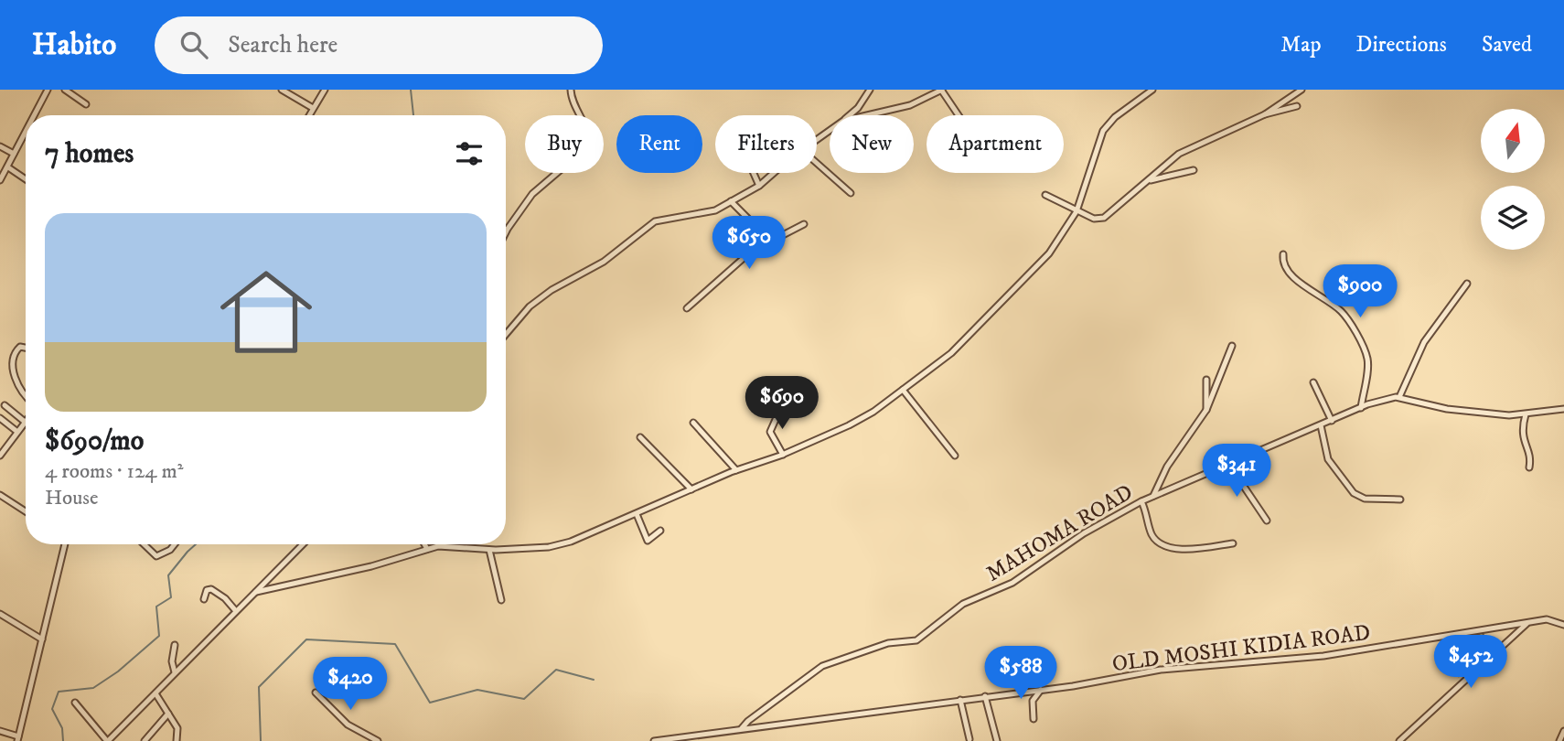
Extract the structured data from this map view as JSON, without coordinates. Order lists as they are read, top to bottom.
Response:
{
  "streets": {
    "street": ["MAHOMA ROAD", "OLD MOSHI KIDIA ROAD"]
  },
  "crossings": [
    ["MAHOMA ROAD", "OLD MOSHI KIDIA ROAD"]
  ],
  "north": "top",
  "page": {
    "header": "Habito",
    "search": "Search here",
    "nav": ["Map", "Directions", "Saved"],
    "chip": [
      "Buy",
      "Rent",
      "Filters",
      "New",
      "Apartment"
    ],
    "heading": "7 homes",
    "list": [
      {
        "name": "$690/mo",
        "note": "4 rooms · 124 m² · House"
      }
    ],
    "price": [
      "$650",
      "$900",
      "$690",
      "$341",
      "$452",
      "$588",
      "$420"
    ]
  }
}
